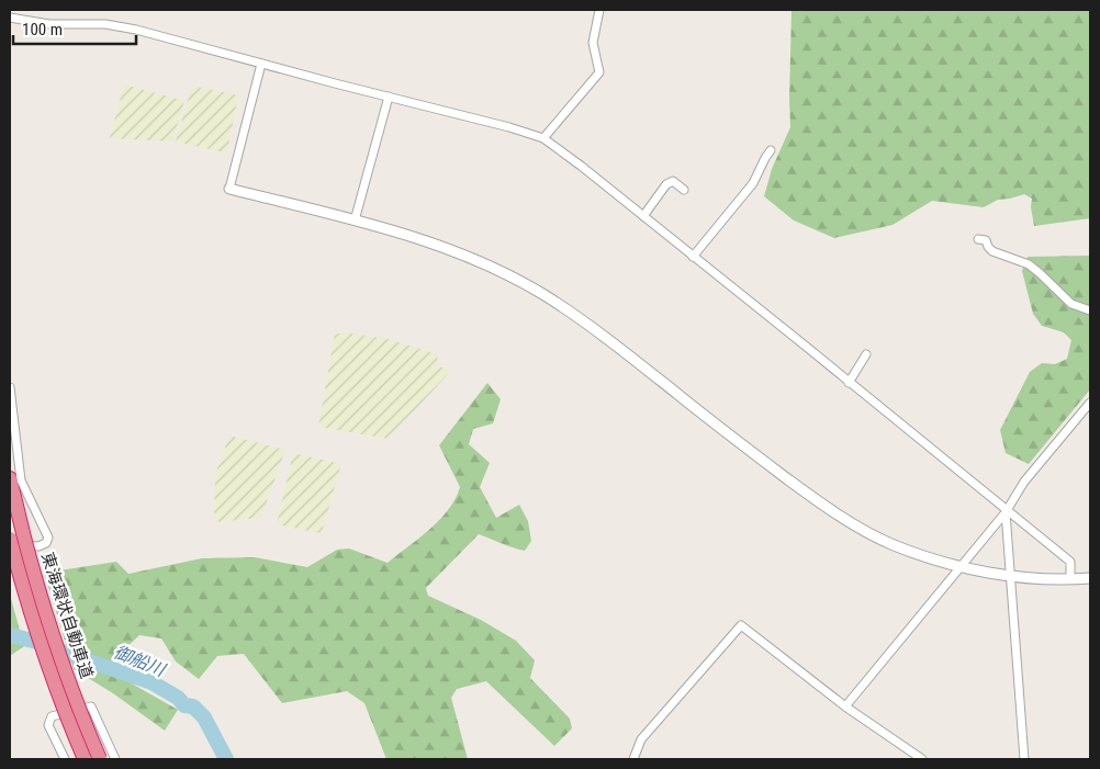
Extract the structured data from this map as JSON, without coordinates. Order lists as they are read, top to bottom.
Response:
{
  "streets": {
    "highway": ["東海環状自動車道"]
  },
  "water": ["御船川"],
  "scale_bar": "100 m"
}
